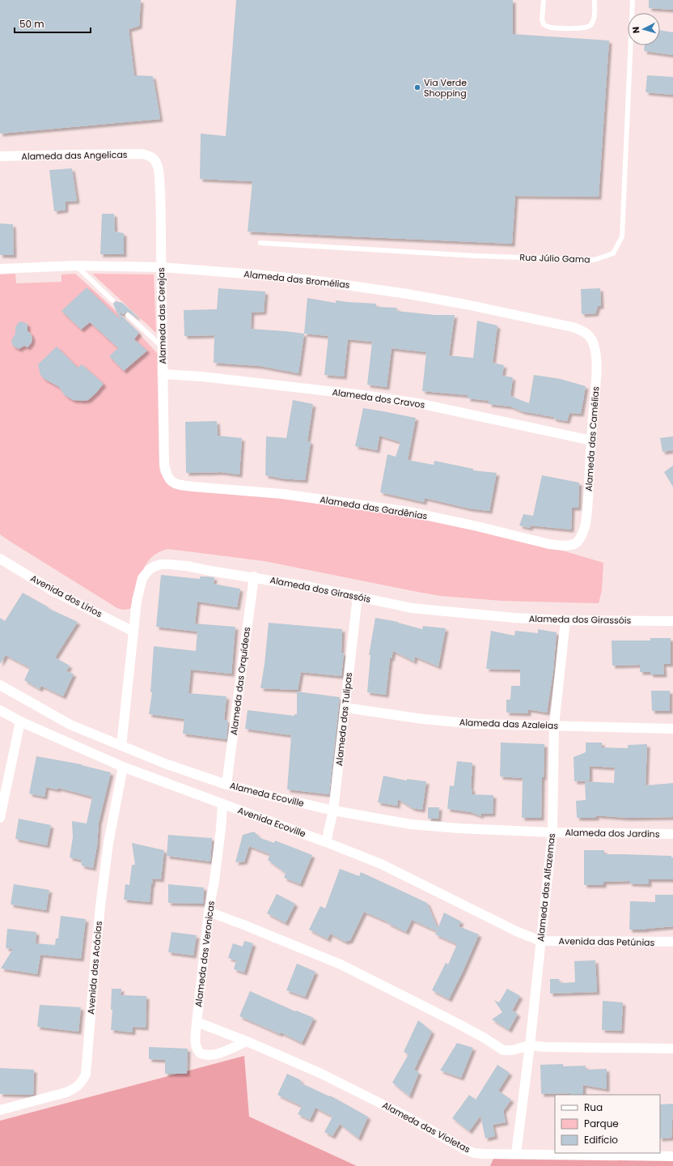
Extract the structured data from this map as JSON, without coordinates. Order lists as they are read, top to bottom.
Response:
{
  "streets": {
    "street": [
      "Alameda das Angelicas",
      "Alameda das Bromélias",
      "Alameda das Cerejas",
      "Alameda dos Cravos",
      "Alameda das Camélias",
      "Alameda das Gardênias",
      "Alameda dos Girassóis",
      "Avenida dos Lírios",
      "Alameda das Orquídeas",
      "Alameda das Tulipas",
      "Alameda das Azaleias",
      "Alameda Ecoville",
      "Avenida Ecoville",
      "Alameda dos Jardins",
      "Alameda das Alfazemas",
      "Avenida das Petúnias",
      "Alameda das Veronicas",
      "Avenida das Acácias",
      "Alameda das Violetas"
    ],
    "lane": ["Rua Júlio Gama"]
  },
  "crossings": [
    ["Alameda das Angelicas", "Alameda das Cerejas"],
    ["Alameda das Bromélias", "Alameda das Cerejas"],
    ["Alameda das Bromélias", "Alameda das Camélias"],
    ["Alameda das Cerejas", "Alameda dos Cravos"],
    ["Alameda das Cerejas", "Alameda das Gardênias"],
    ["Alameda dos Cravos", "Alameda das Camélias"],
    ["Alameda das Camélias", "Alameda das Gardênias"],
    ["Alameda dos Girassóis", "Avenida dos Lírios"],
    ["Alameda dos Girassóis", "Alameda das Orquídeas"],
    ["Alameda dos Girassóis", "Alameda das Tulipas"],
    ["Alameda dos Girassóis", "Alameda Ecoville"],
    ["Alameda dos Girassóis", "Alameda das Alfazemas"],
    ["Alameda das Orquídeas", "Alameda Ecoville"],
    ["Alameda das Tulipas", "Alameda das Azaleias"],
    ["Alameda das Tulipas", "Alameda Ecoville"],
    ["Alameda das Tulipas", "Avenida Ecoville"],
    ["Alameda das Azaleias", "Alameda das Alfazemas"],
    ["Alameda Ecoville", "Alameda dos Jardins"],
    ["Alameda Ecoville", "Alameda das Alfazemas"],
    ["Avenida Ecoville", "Alameda das Alfazemas"],
    ["Avenida Ecoville", "Avenida das Petúnias"],
    ["Avenida Ecoville", "Alameda das Veronicas"],
    ["Avenida Ecoville", "Avenida das Acácias"],
    ["Alameda dos Jardins", "Alameda das Alfazemas"],
    ["Alameda das Alfazemas", "Avenida das Petúnias"],
    ["Alameda das Alfazemas", "Alameda das Violetas"],
    ["Alameda das Veronicas", "Alameda das Violetas"]
  ],
  "places": ["Via Verde Shopping"],
  "legend": ["Rua", "Parque", "Edifício"],
  "scale_bar": "50 m",
  "north": "left"
}
